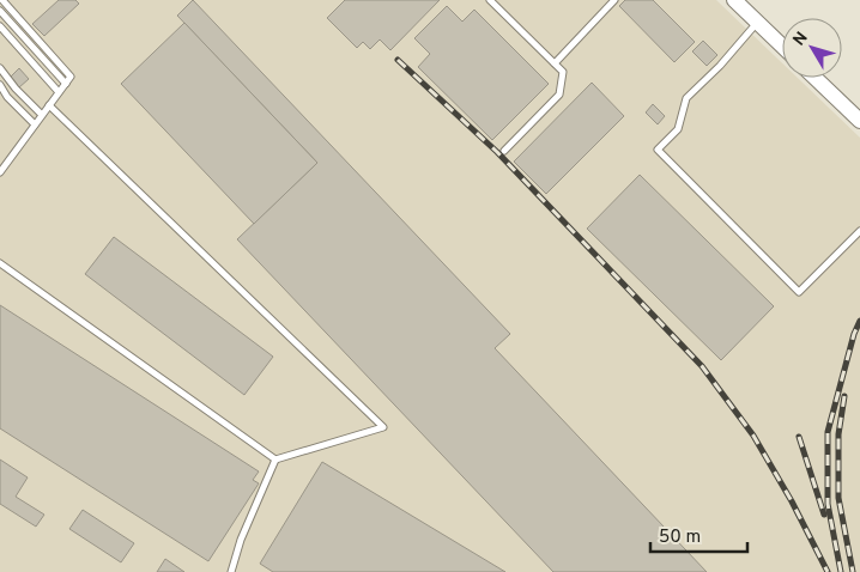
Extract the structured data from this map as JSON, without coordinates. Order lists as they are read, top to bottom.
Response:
{
  "scale_bar": "50 m",
  "north": "top left"
}
